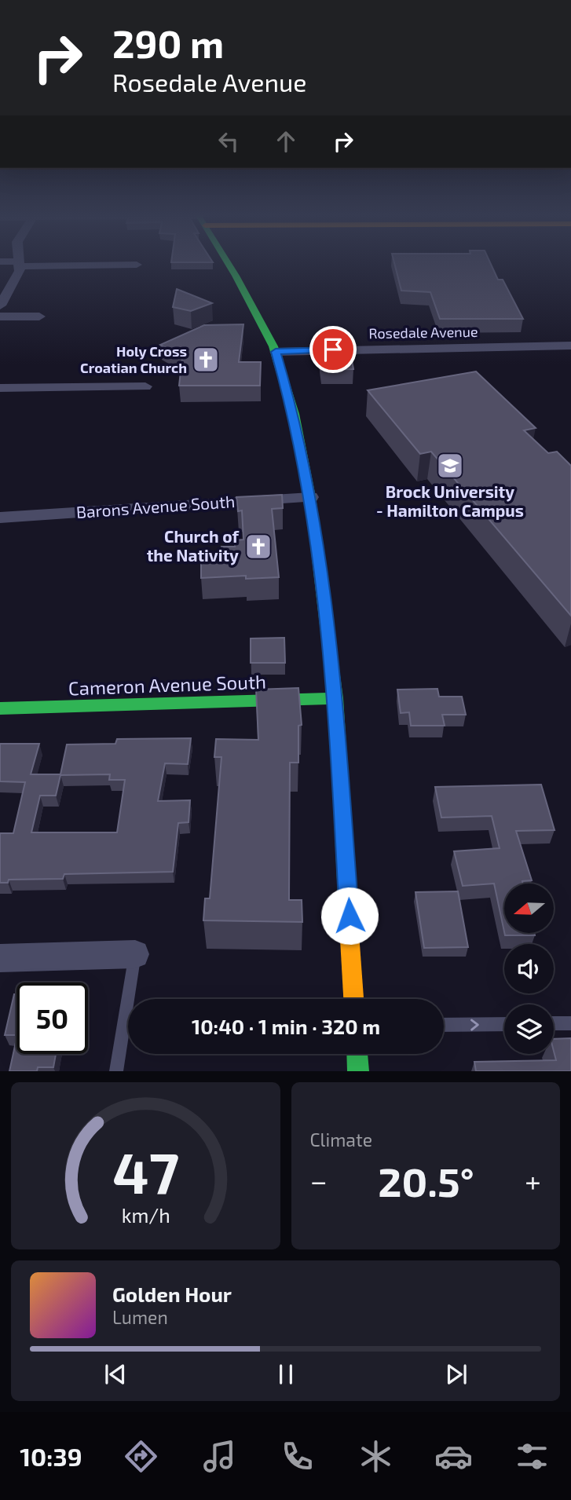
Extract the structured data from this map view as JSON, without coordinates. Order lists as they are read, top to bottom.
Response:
{
  "streets": {
    "main road": ["Cameron Avenue South"],
    "street": ["Rosedale Avenue", "Barons Avenue South"]
  },
  "places": {
    "church": ["Holy Cross Croatian Church", "Church of the Nativity"],
    "school or university": ["Brock University - Hamilton Campus"]
  },
  "north": "left",
  "page": {
    "turn": ["290 m", "Rosedale Avenue"],
    "limit": "50",
    "trip": "10:40 · 1 min · 320 m",
    "tile": "Climate",
    "heat": ["−", "20.5°", "+"],
    "song": ["Golden Hour", "Lumen"],
    "tabs": "10:39",
    "gauge": ["47", "km/h"]
  }
}
